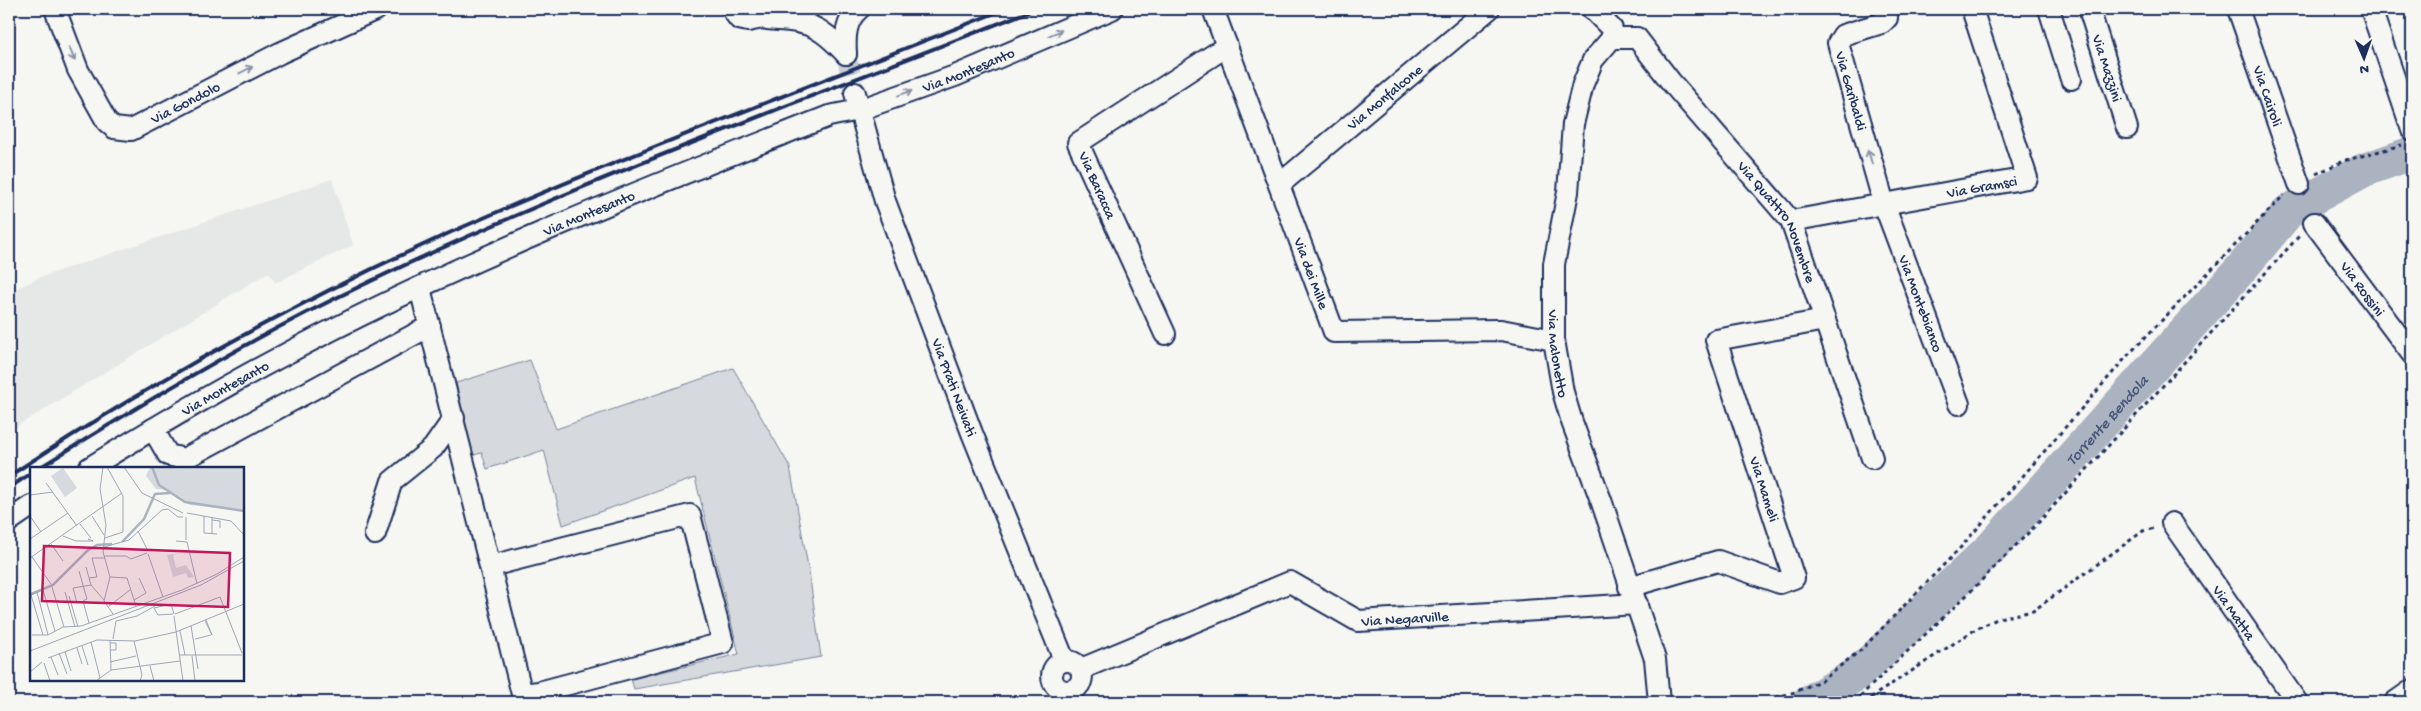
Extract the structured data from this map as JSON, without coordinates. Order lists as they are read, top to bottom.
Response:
{
  "streets": {
    "street": [
      "Via Mazzini",
      "Via Montesanto",
      "Via Garibaldi",
      "Via Cairoli",
      "Via Monfalcone",
      "Via Gondolo",
      "Via Baracca",
      "Via Gramsci",
      "Via Quattro Novembre",
      "Via dei Mille",
      "Via Rossini",
      "Via Montebianco",
      "Via Malonetto",
      "Via Prati Neivati",
      "Via Mameli",
      "Via Matta",
      "Via Negarville"
    ]
  },
  "crossings": [
    ["Via Montesanto", "Via Prati Neivati"],
    ["Via Garibaldi", "Via Gramsci"],
    ["Via Garibaldi", "Via Montebianco"],
    ["Via Monfalcone", "Via dei Mille"],
    ["Via Baracca", "Via dei Mille"],
    ["Via Gramsci", "Via Quattro Novembre"],
    ["Via Gramsci", "Via Montebianco"],
    ["Via Quattro Novembre", "Via Malonetto"],
    ["Via Quattro Novembre", "Via Mameli"],
    ["Via dei Mille", "Via Malonetto"],
    ["Via Malonetto", "Via Mameli"],
    ["Via Malonetto", "Via Negarville"],
    ["Via Prati Neivati", "Via Negarville"],
    ["Via Mameli", "Via Negarville"]
  ],
  "one_way": ["Via Garibaldi"],
  "water": ["Torrente Bendola"],
  "north": "bottom"
}
